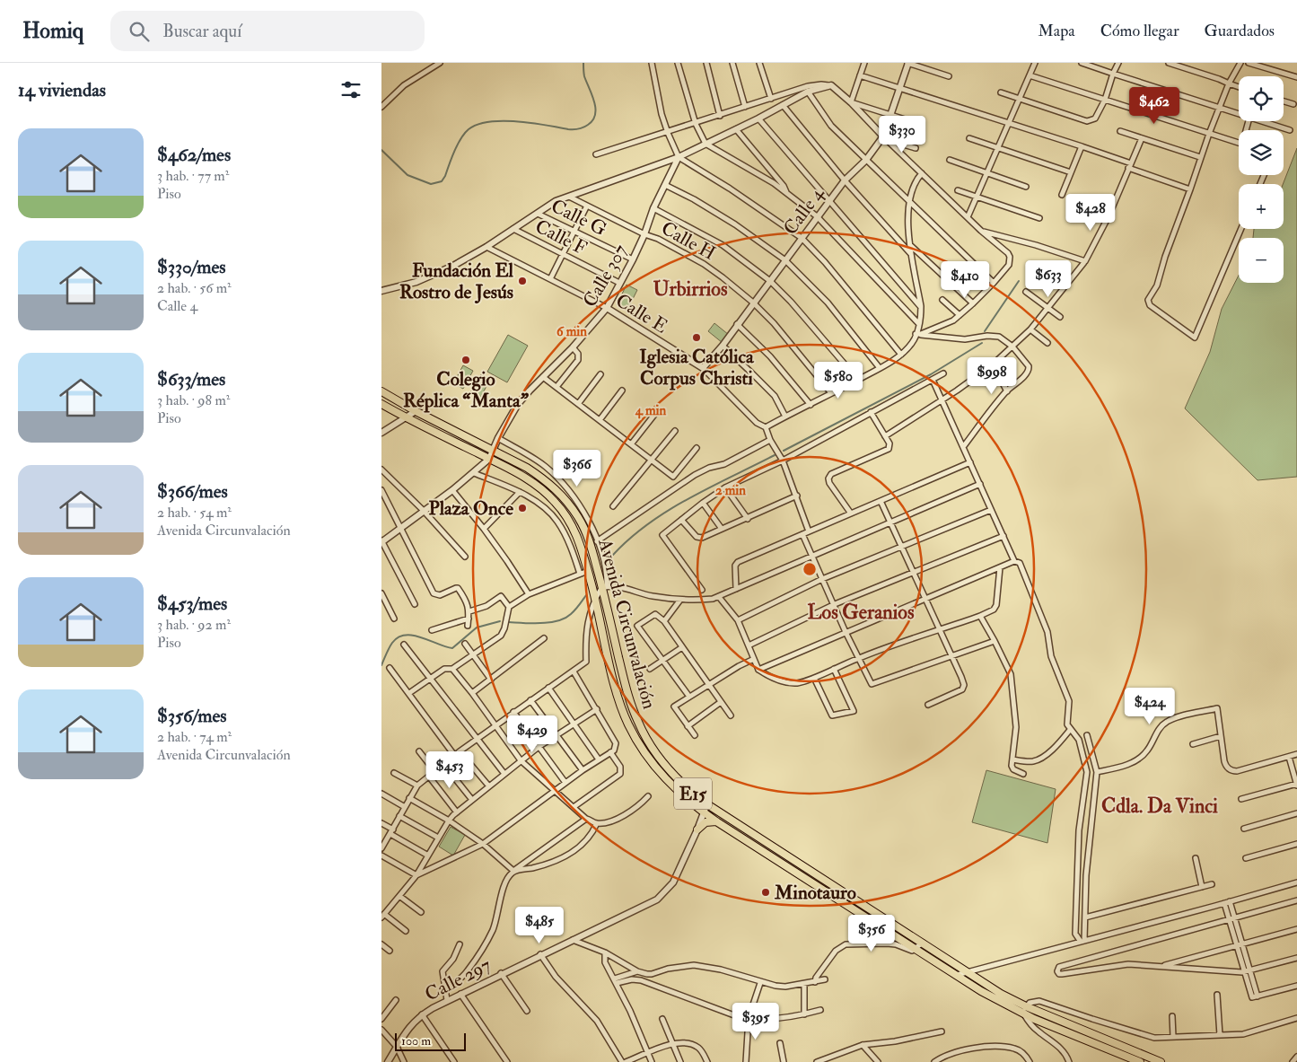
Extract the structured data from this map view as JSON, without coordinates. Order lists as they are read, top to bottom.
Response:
{
  "streets": {
    "highway": ["Avenida Circunvalación", "E15"],
    "street": [
      "Calle 4",
      "Calle G",
      "Calle F",
      "Calle H",
      "Calle 307",
      "Calle E",
      "Calle 297"
    ]
  },
  "crossings": [
    ["Calle 4", "Calle H"],
    ["Calle 4", "Calle E"],
    ["Calle G", "Calle 307"],
    ["Calle F", "Calle 307"],
    ["Calle H", "Calle 307"],
    ["Calle 307", "Calle E"],
    ["Calle 307", "Avenida Circunvalación"],
    ["Avenida Circunvalación", "Calle 297"]
  ],
  "districts": ["Urbirrios", "Los Geranios", "Cdla. Da Vinci"],
  "places": [
    "Fundación El Rostro de Jesús",
    "Iglesia Católica Corpus Christi",
    "Colegio Réplica “Manta”",
    "Plaza Once",
    "Minotauro"
  ],
  "scale_bar": "100 m",
  "page": {
    "header": "Homiq",
    "search": "Buscar aquí",
    "nav": ["Mapa", "Cómo llegar", "Guardados"],
    "heading": "14 viviendas",
    "map_buttons": ["+", "−"],
    "price": [
      "$462",
      "$330",
      "$428",
      "$633",
      "$410",
      "$998",
      "$580",
      "$366",
      "$424",
      "$429",
      "$453",
      "$485",
      "$356",
      "$395"
    ],
    "list": [
      {
        "name": "$462/mes",
        "note": "3 hab. · 77 m² · Piso"
      },
      {
        "name": "$330/mes",
        "note": "2 hab. · 56 m² · Calle 4"
      },
      {
        "name": "$633/mes",
        "note": "3 hab. · 98 m² · Piso"
      },
      {
        "name": "$366/mes",
        "note": "2 hab. · 54 m² · Avenida Circunvalación"
      },
      {
        "name": "$453/mes",
        "note": "3 hab. · 92 m² · Piso"
      },
      {
        "name": "$356/mes",
        "note": "2 hab. · 74 m² · Avenida Circunvalación"
      }
    ],
    "scale": "100 m"
  },
  "rings": ["6 min", "4 min", "2 min"]
}
